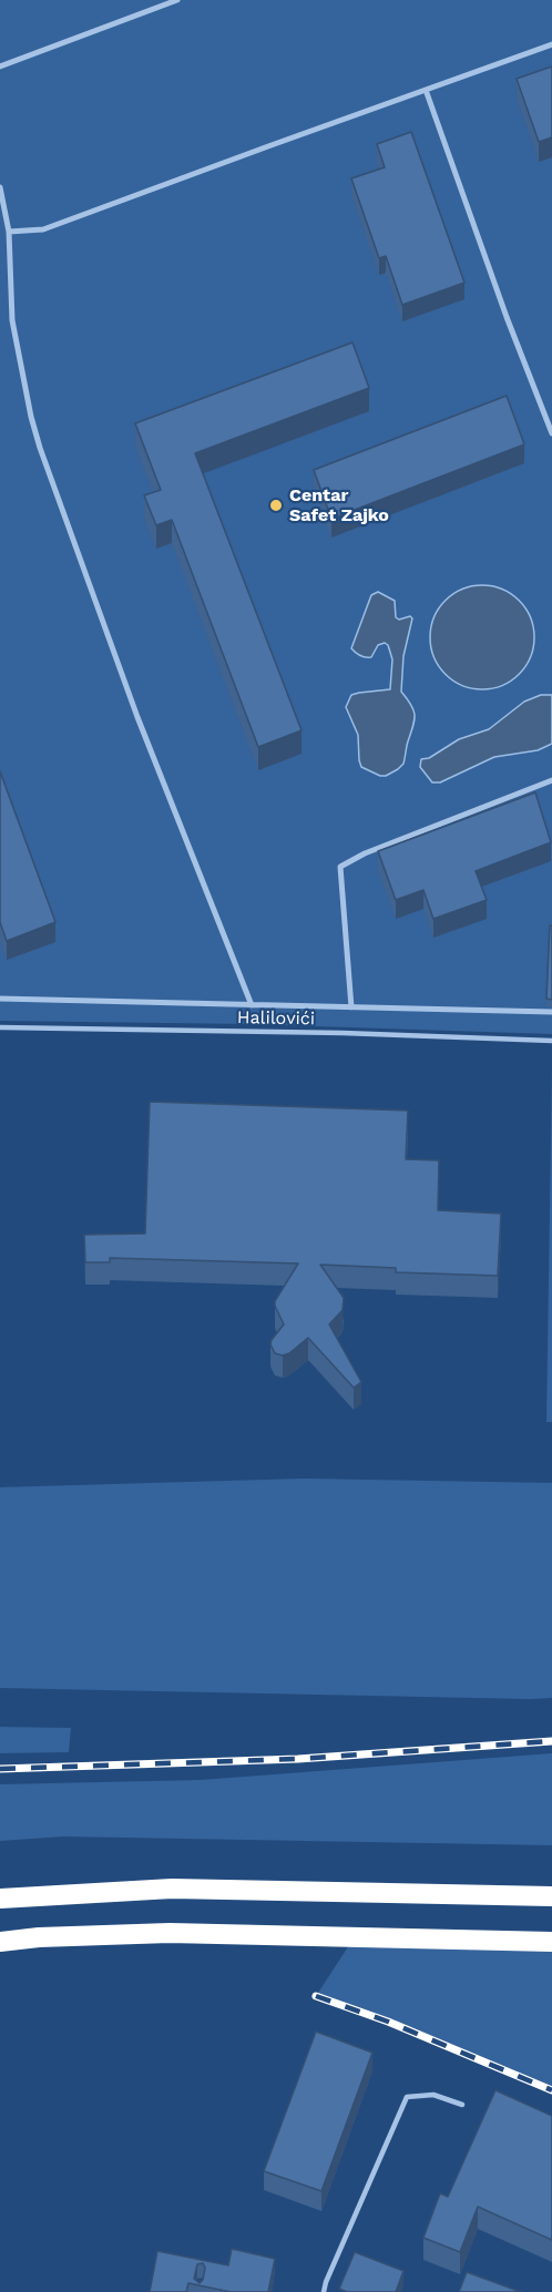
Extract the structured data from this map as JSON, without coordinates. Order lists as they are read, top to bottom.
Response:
{
  "streets": {
    "lane": ["Halilovići"]
  },
  "places": ["Centar Safet Zajko"]
}
